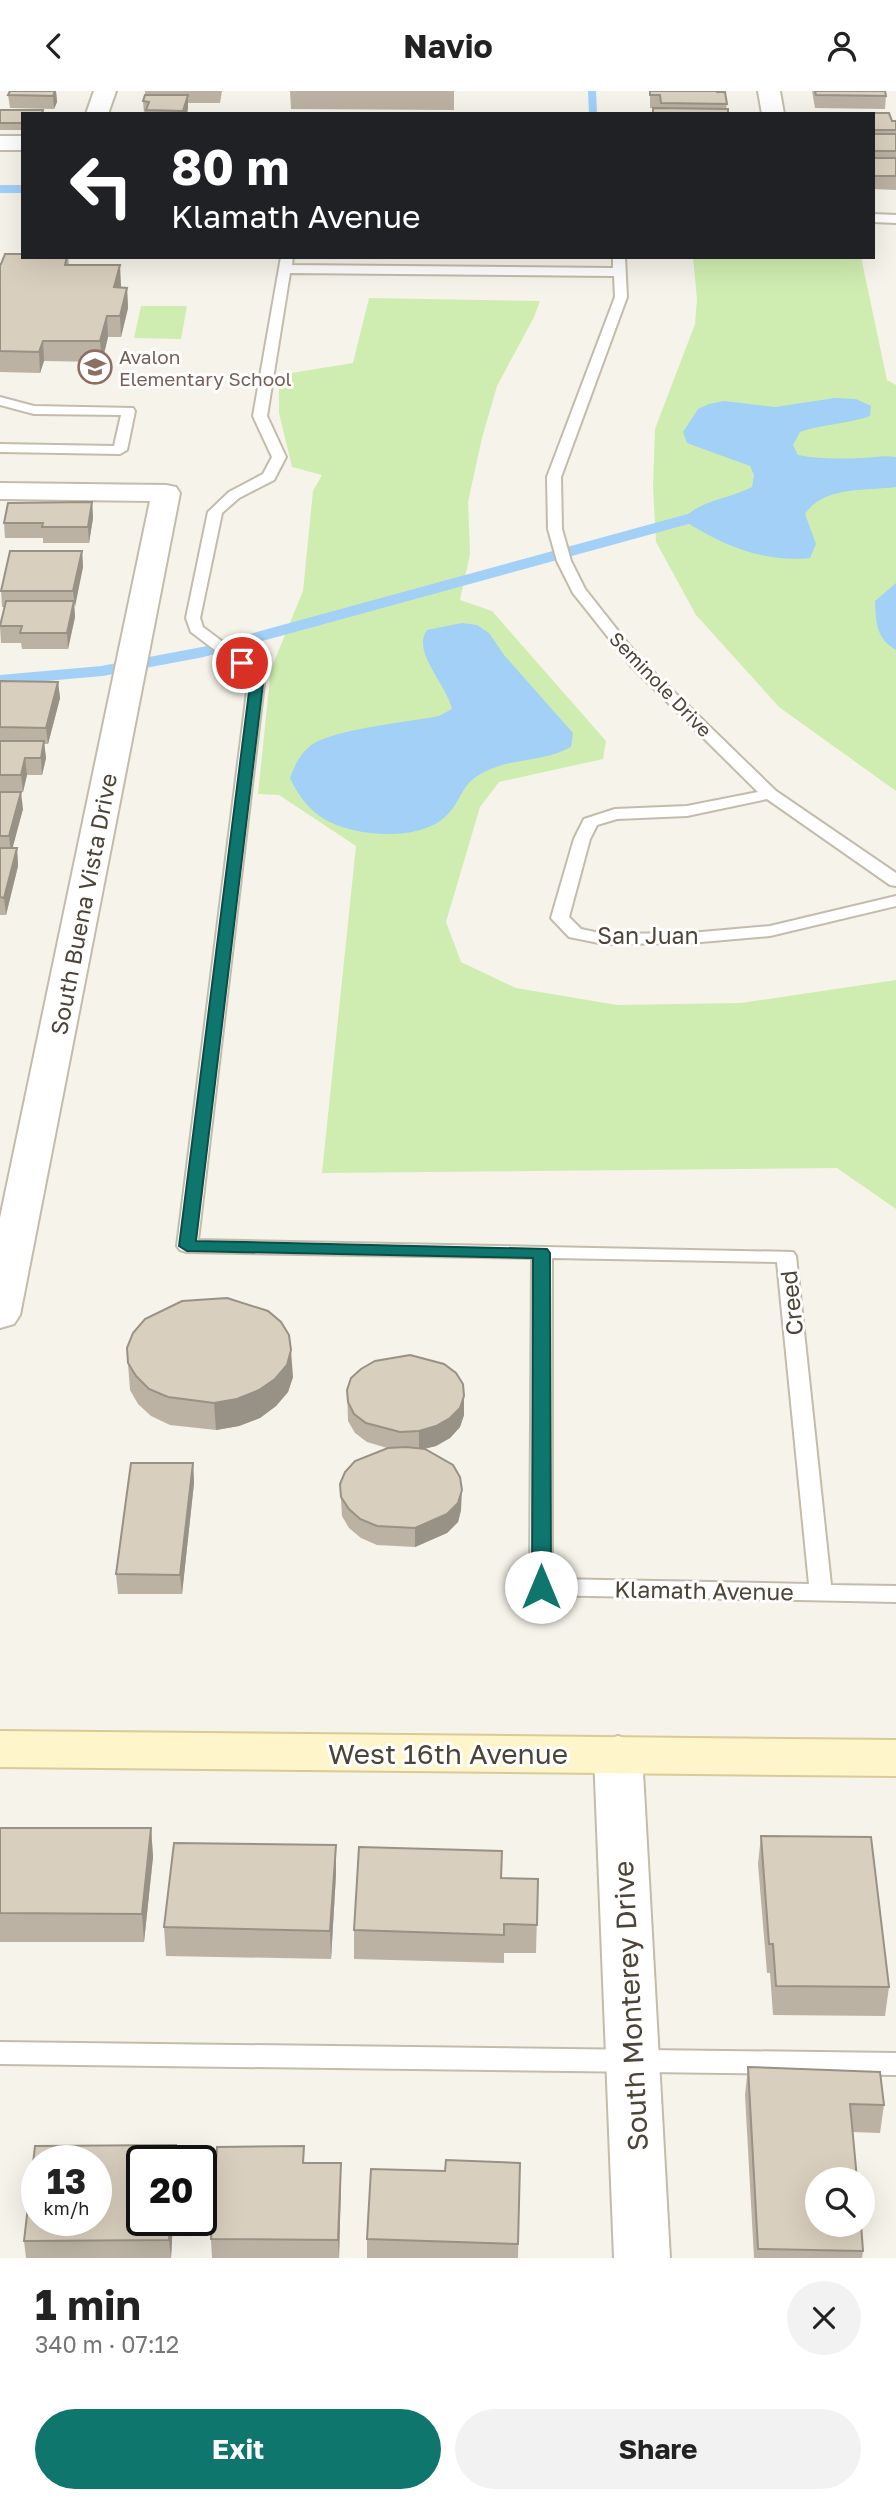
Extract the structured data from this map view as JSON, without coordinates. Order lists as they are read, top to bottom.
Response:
{
  "streets": {
    "street": ["South Buena Vista Drive", "West 16th Avenue", "South Monterey Drive"],
    "lane": [
      "Seminole Drive",
      "San Juan",
      "Creed",
      "Klamath Avenue"
    ]
  },
  "crossings": [
    ["Seminole Drive", "San Juan"],
    ["Creed", "Klamath Avenue"],
    ["West 16th Avenue", "South Monterey Drive"]
  ],
  "places": {
    "school or university": ["Avalon Elementary School"]
  },
  "page": {
    "header": "Navio",
    "turn": ["80 m", "Klamath Avenue"],
    "speed": "13 km/h",
    "limit": "20",
    "heading": ["1 min", "340 m · 07:12"],
    "buttons": ["Exit", "Share"]
  }
}
